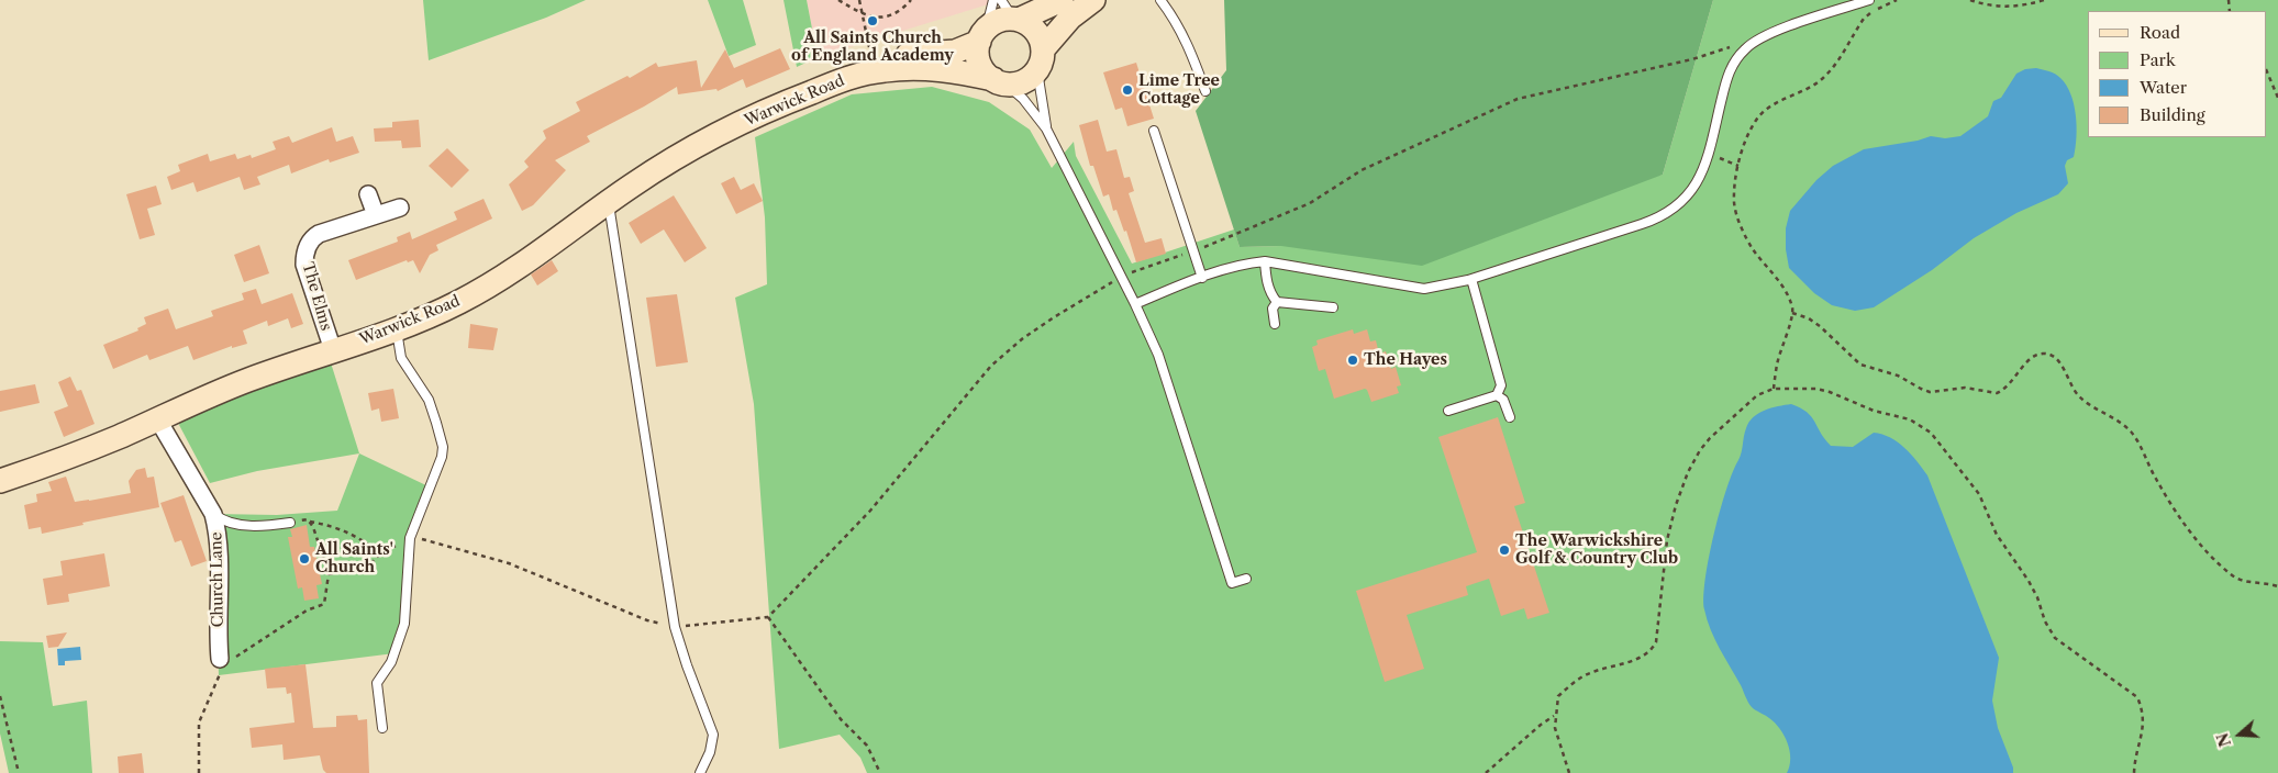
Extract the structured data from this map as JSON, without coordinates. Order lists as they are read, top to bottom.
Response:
{
  "streets": {
    "street": ["Warwick Road", "The Elms", "Church Lane"]
  },
  "crossings": [
    ["Warwick Road", "The Elms"],
    ["Warwick Road", "Church Lane"]
  ],
  "places": [
    "All Saints Church of England Academy",
    "Lime Tree Cottage",
    "The Hayes",
    "The Warwickshire Golf & Country Club",
    "All Saints' Church"
  ],
  "legend": [
    "Road",
    "Park",
    "Water",
    "Building"
  ],
  "north": "left"
}
